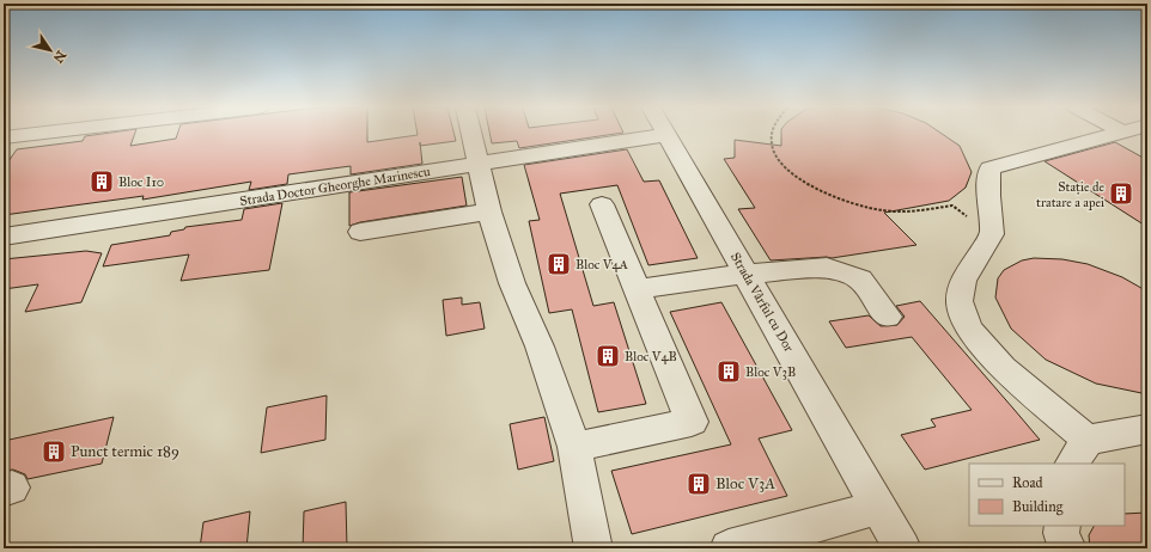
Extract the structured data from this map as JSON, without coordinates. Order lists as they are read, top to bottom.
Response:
{
  "streets": {
    "street": ["Strada Doctor Gheorghe Marinescu", "Strada Vârful cu Dor"]
  },
  "crossings": [
    ["Strada Doctor Gheorghe Marinescu", "Strada Vârful cu Dor"]
  ],
  "places": {
    "building": [
      "Bloc I10",
      "Stație de tratare a apei",
      "Bloc V4A",
      "Bloc V4B",
      "Bloc V3B",
      "Punct termic 189",
      "Bloc V3A"
    ]
  },
  "legend": ["Road", "Building"],
  "north": "bottom right"
}
